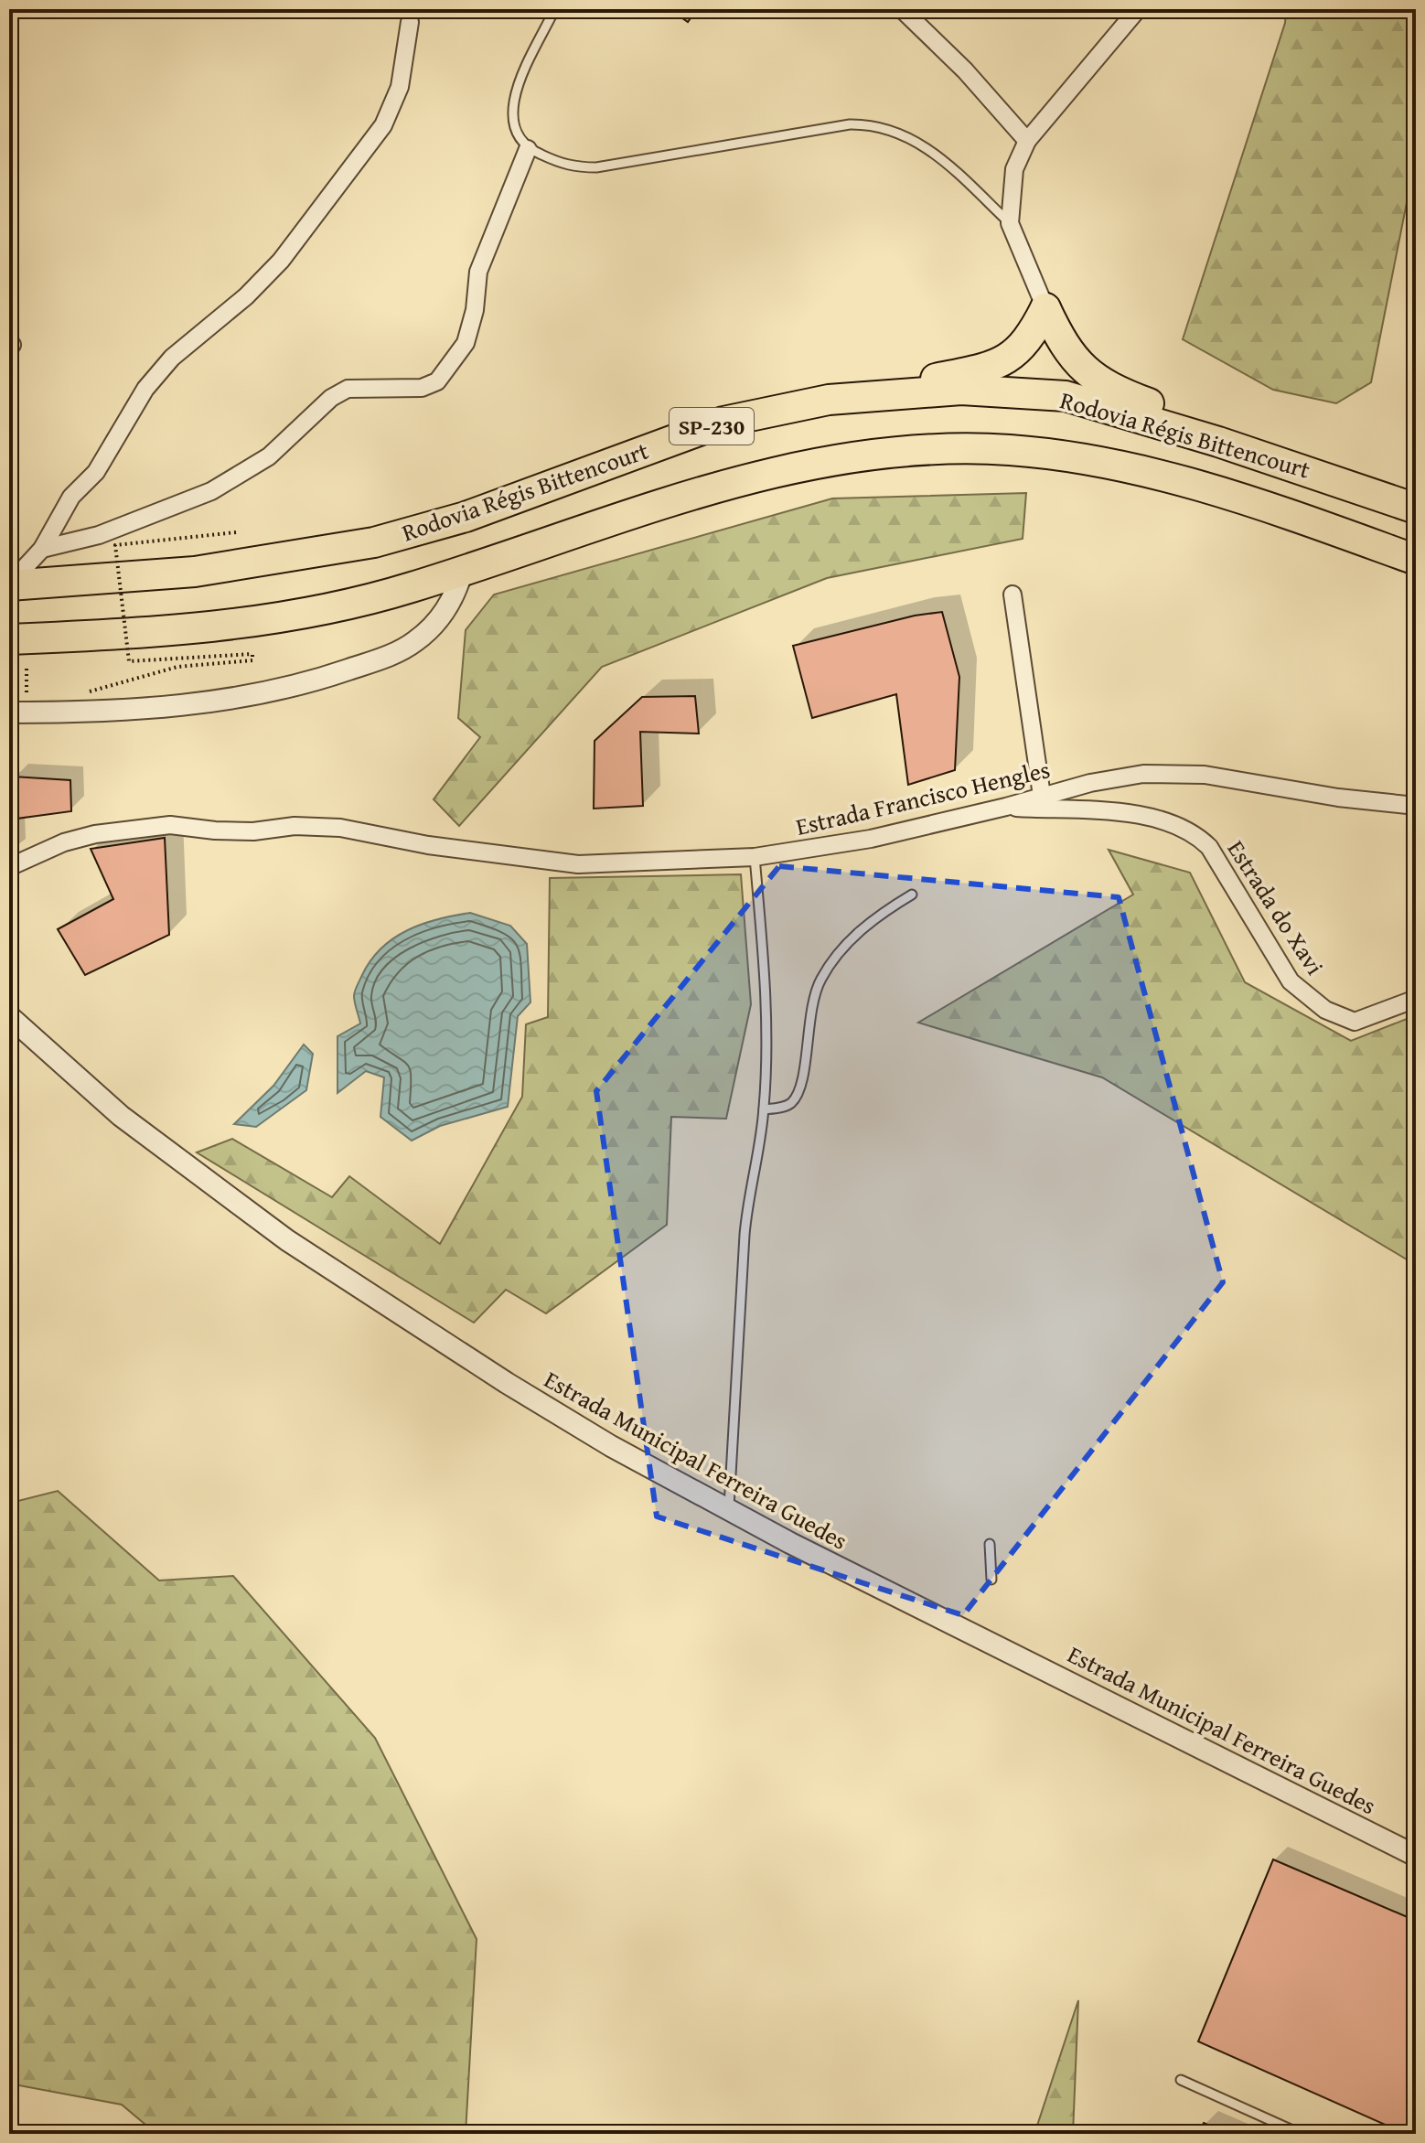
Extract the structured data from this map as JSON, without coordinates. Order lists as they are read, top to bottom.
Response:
{
  "streets": {
    "highway": ["SP-230", "Rodovia Régis Bittencourt"],
    "street": ["Estrada Francisco Hengles", "Estrada do Xavi", "Estrada Municipal Ferreira Guedes"]
  },
  "crossings": [
    ["Estrada Francisco Hengles", "Estrada do Xavi"]
  ]
}
